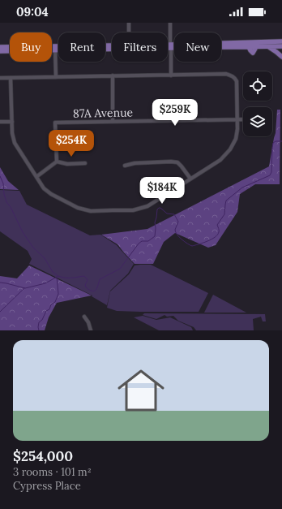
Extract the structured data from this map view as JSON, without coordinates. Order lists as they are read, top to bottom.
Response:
{
  "streets": {
    "street": ["87A Avenue"]
  },
  "page": {
    "status": "09:04",
    "chip": [
      "Buy",
      "Rent",
      "Filters",
      "New"
    ],
    "price": ["$259K", "$254K", "$184K"],
    "list": [
      {
        "name": "$254,000",
        "note": "3 rooms · 101 m² · Cypress Place"
      }
    ]
  }
}
